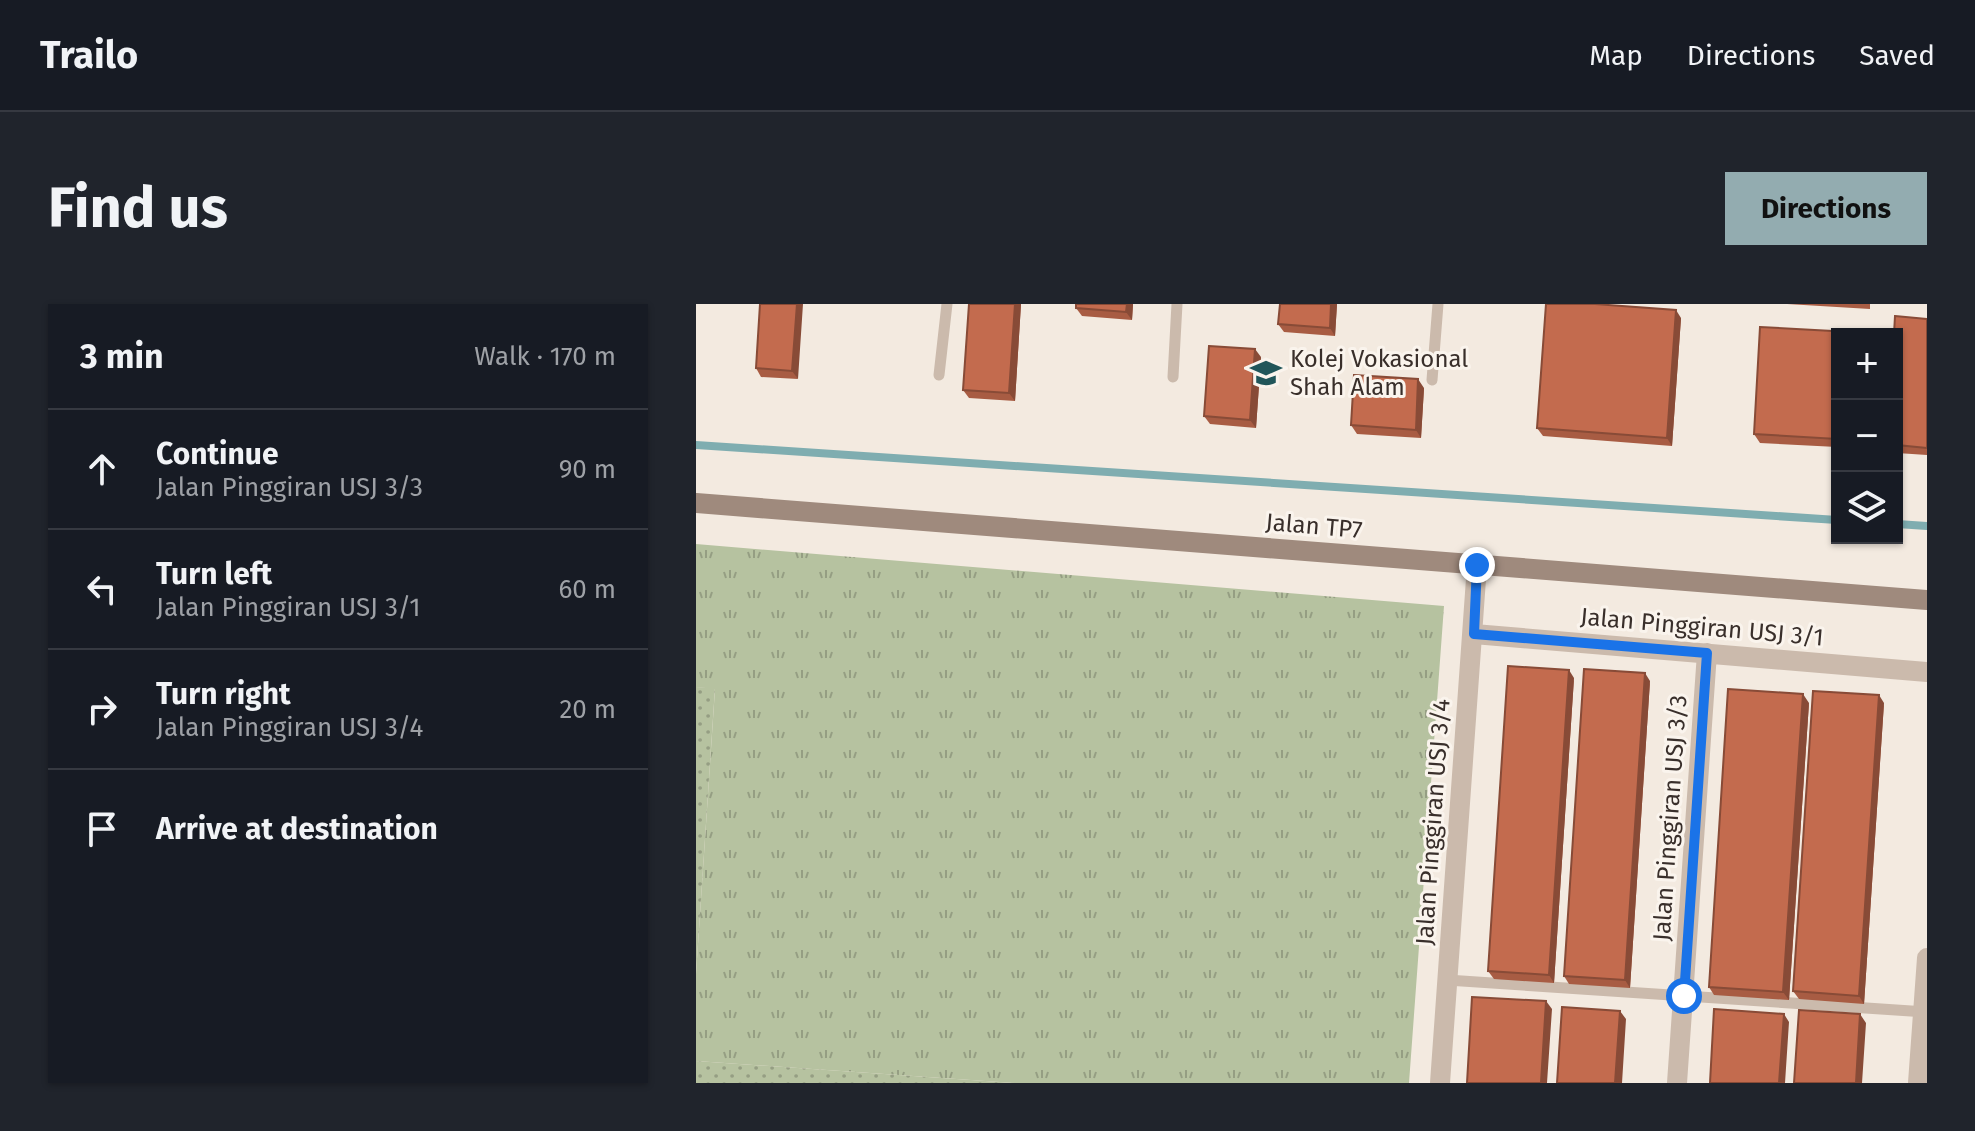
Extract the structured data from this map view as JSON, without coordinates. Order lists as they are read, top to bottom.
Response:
{
  "streets": {
    "street": [
      "Jalan TP7",
      "Jalan Pinggiran USJ 3/1",
      "Jalan Pinggiran USJ 3/3",
      "Jalan Pinggiran USJ 3/4"
    ]
  },
  "crossings": [
    ["Jalan TP7", "Jalan Pinggiran USJ 3/4"],
    ["Jalan Pinggiran USJ 3/1", "Jalan Pinggiran USJ 3/3"],
    ["Jalan Pinggiran USJ 3/1", "Jalan Pinggiran USJ 3/4"]
  ],
  "places": {
    "school or university": ["Kolej Vokasional Shah Alam"]
  },
  "page": {
    "header": "Trailo",
    "nav": ["Map", "Directions", "Saved"],
    "buttons": "Directions",
    "title": "Find us",
    "heading": ["3 min", "Walk · 170 m"],
    "map_buttons": ["+", "−"],
    "list": [
      ["Continue", "Jalan Pinggiran USJ 3/3", "90 m"],
      ["Turn left", "Jalan Pinggiran USJ 3/1", "60 m"],
      ["Turn right", "Jalan Pinggiran USJ 3/4", "20 m"],
      "Arrive at destination"
    ]
  }
}
